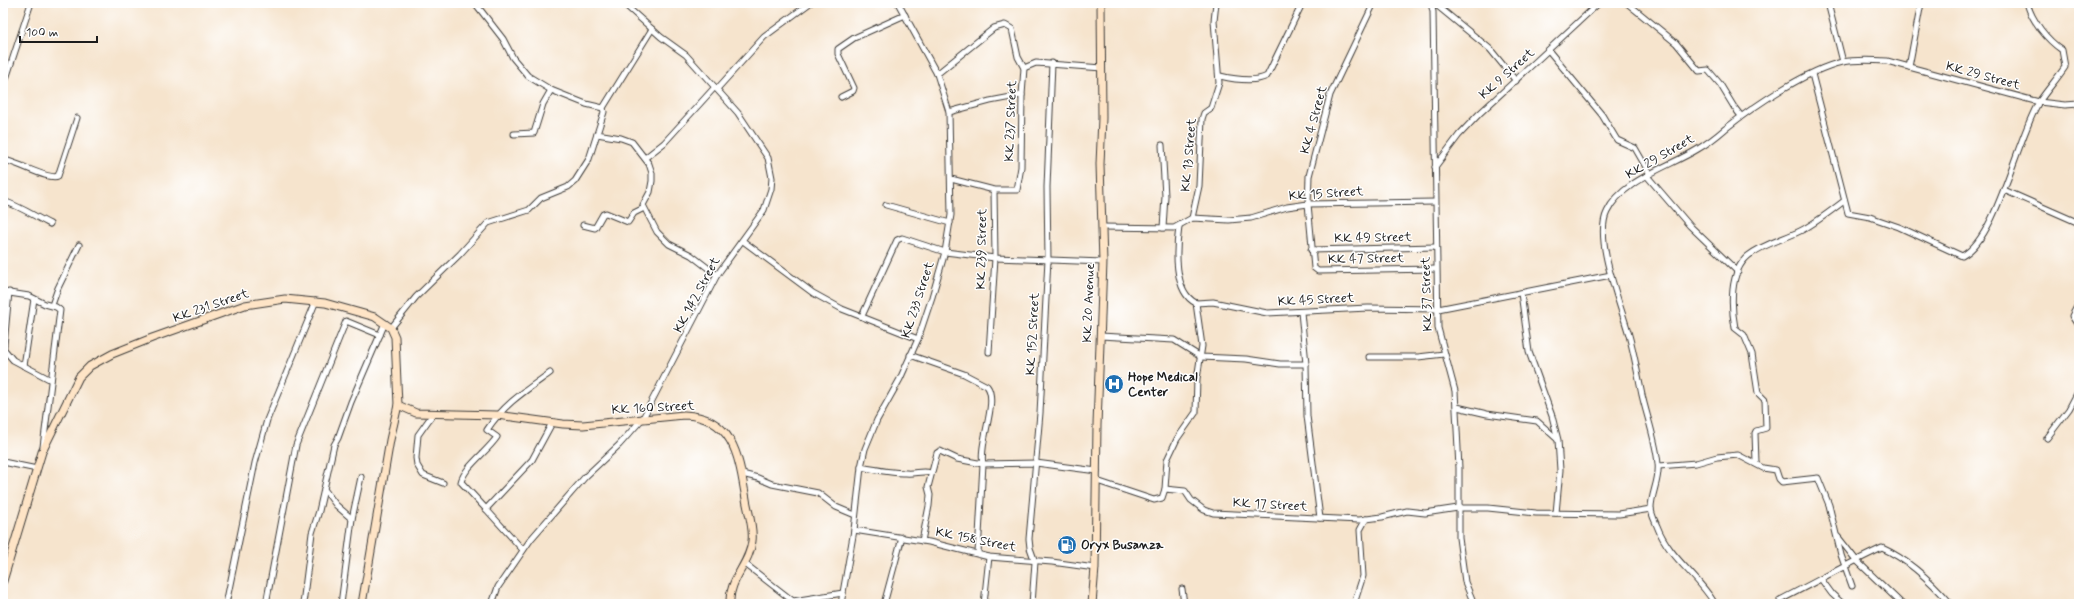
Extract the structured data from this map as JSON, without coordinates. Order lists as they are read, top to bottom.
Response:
{
  "streets": {
    "main road": ["KK 20 Avenue", "KK 231 Street", "KK 160 Street"],
    "street": [
      "KK 9 Street",
      "KK 29 Street",
      "KK 4 Street",
      "KK 237 Street",
      "KK 13 Street",
      "KK 15 Street",
      "KK 49 Street",
      "KK 239 Street",
      "KK 47 Street",
      "KK 37 Street",
      "KK 142 Street",
      "KK 233 Street",
      "KK 45 Street",
      "KK 152 Street",
      "KK 17 Street",
      "KK 158 Street"
    ]
  },
  "crossings": [
    ["KK 9 Street", "KK 37 Street"],
    ["KK 29 Street", "KK 45 Street"],
    ["KK 29 Street", "KK 17 Street"],
    ["KK 4 Street", "KK 15 Street"],
    ["KK 4 Street", "KK 47 Street"],
    ["KK 237 Street", "KK 239 Street"],
    ["KK 237 Street", "KK 233 Street"],
    ["KK 13 Street", "KK 15 Street"],
    ["KK 15 Street", "KK 47 Street"],
    ["KK 15 Street", "KK 37 Street"],
    ["KK 49 Street", "KK 47 Street"],
    ["KK 49 Street", "KK 37 Street"],
    ["KK 239 Street", "KK 233 Street"],
    ["KK 47 Street", "KK 37 Street"],
    ["KK 37 Street", "KK 45 Street"],
    ["KK 37 Street", "KK 17 Street"],
    ["KK 142 Street", "KK 160 Street"],
    ["KK 233 Street", "KK 158 Street"],
    ["KK 20 Avenue", "KK 158 Street"],
    ["KK 152 Street", "KK 158 Street"]
  ],
  "places": {
    "hospital": ["Hope Medical Center"],
    "fuel station": ["Oryx Busanza"]
  },
  "scale_bar": "100 m"
}
